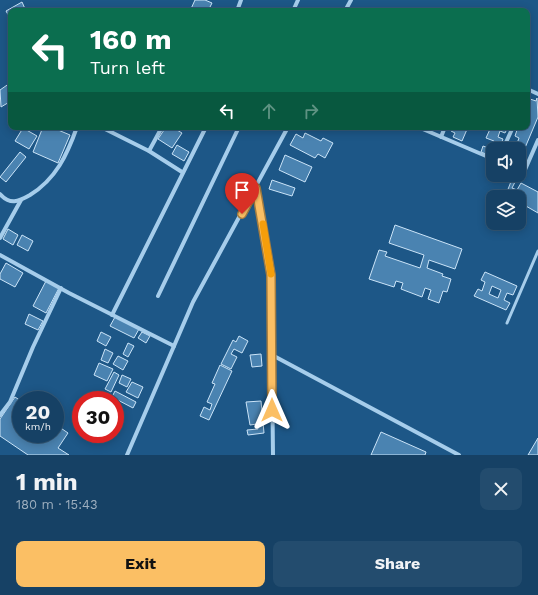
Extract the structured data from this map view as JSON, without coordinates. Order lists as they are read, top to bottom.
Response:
{
  "page": {
    "turn": ["160 m", "Turn left"],
    "speed": "20 km/h",
    "limit": "30",
    "heading": ["1 min", "180 m · 15:43"],
    "buttons": ["Exit", "Share"]
  }
}
